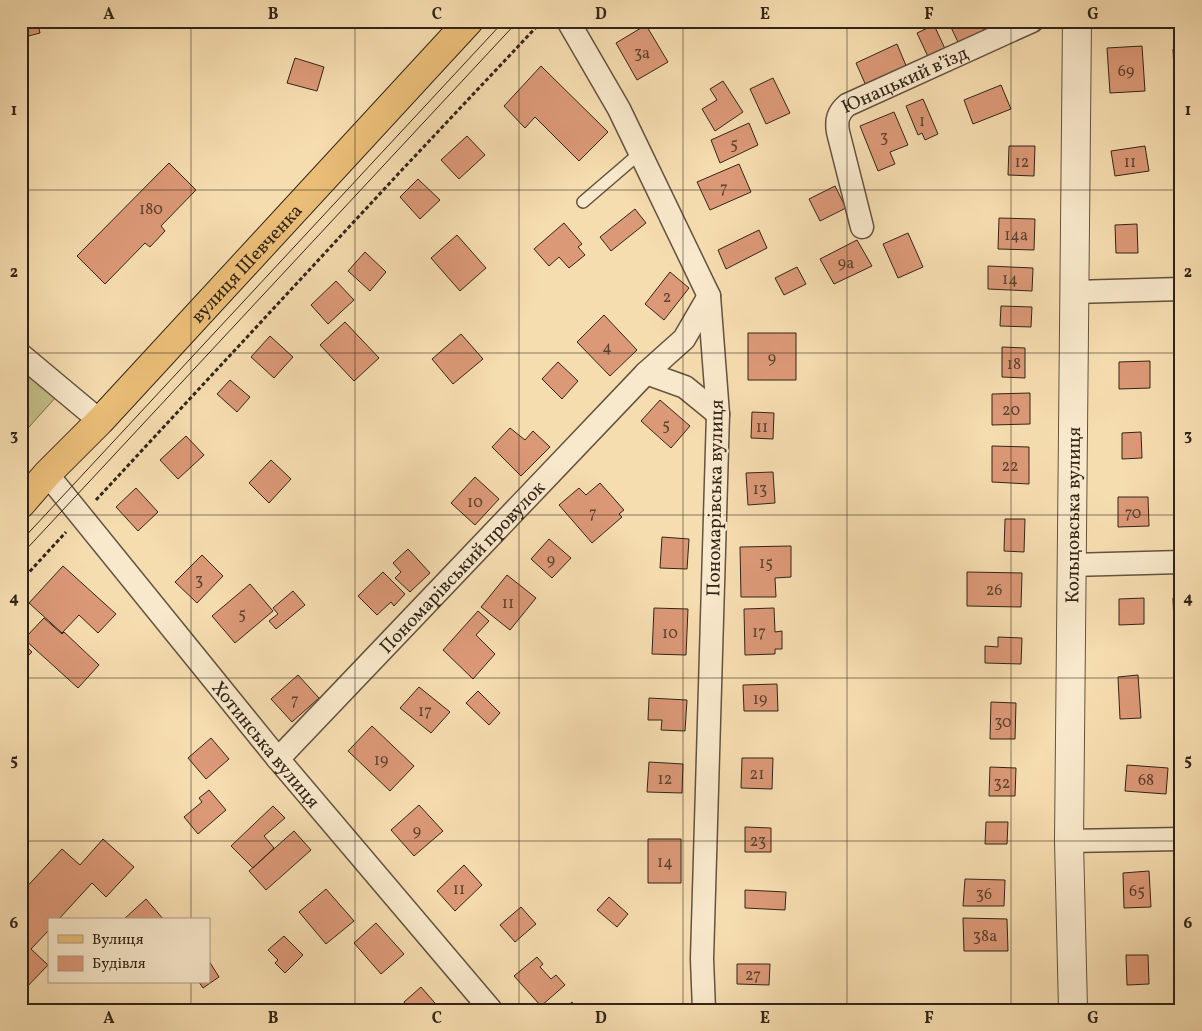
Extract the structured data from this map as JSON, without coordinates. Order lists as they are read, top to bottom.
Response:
{
  "streets": {
    "main road": ["вулиця Шевченка"],
    "street": [
      "Юнацький в’їзд",
      "Пономарівська вулиця",
      "Кольцовська вулиця",
      "Пономарівський провулок",
      "Хотинська вулиця"
    ]
  },
  "crossings": [
    ["вулиця Шевченка", "Хотинська вулиця"],
    ["Пономарівська вулиця", "Пономарівський провулок"],
    ["Пономарівський провулок", "Хотинська вулиця"]
  ],
  "house_numbers": [
    "3а",
    "69",
    "1",
    "3",
    "5",
    "12",
    "11",
    "7",
    "180",
    "14а",
    "9а",
    "14",
    "2",
    "4",
    "9",
    "18",
    "20",
    "5",
    "11",
    "22",
    "13",
    "10",
    "7",
    "70",
    "9",
    "15",
    "3",
    "26",
    "11",
    "5",
    "17",
    "10",
    "19",
    "7",
    "17",
    "30",
    "19",
    "21",
    "12",
    "68",
    "32",
    "9",
    "23",
    "14",
    "11",
    "65",
    "36",
    "38а",
    "27"
  ],
  "legend": ["Вулиця", "Будівля"],
  "grid": {
    "columns": [
      "A",
      "B",
      "C",
      "D",
      "E",
      "F",
      "G"
    ],
    "rows": [
      "1",
      "2",
      "3",
      "4",
      "5",
      "6"
    ]
  }
}
